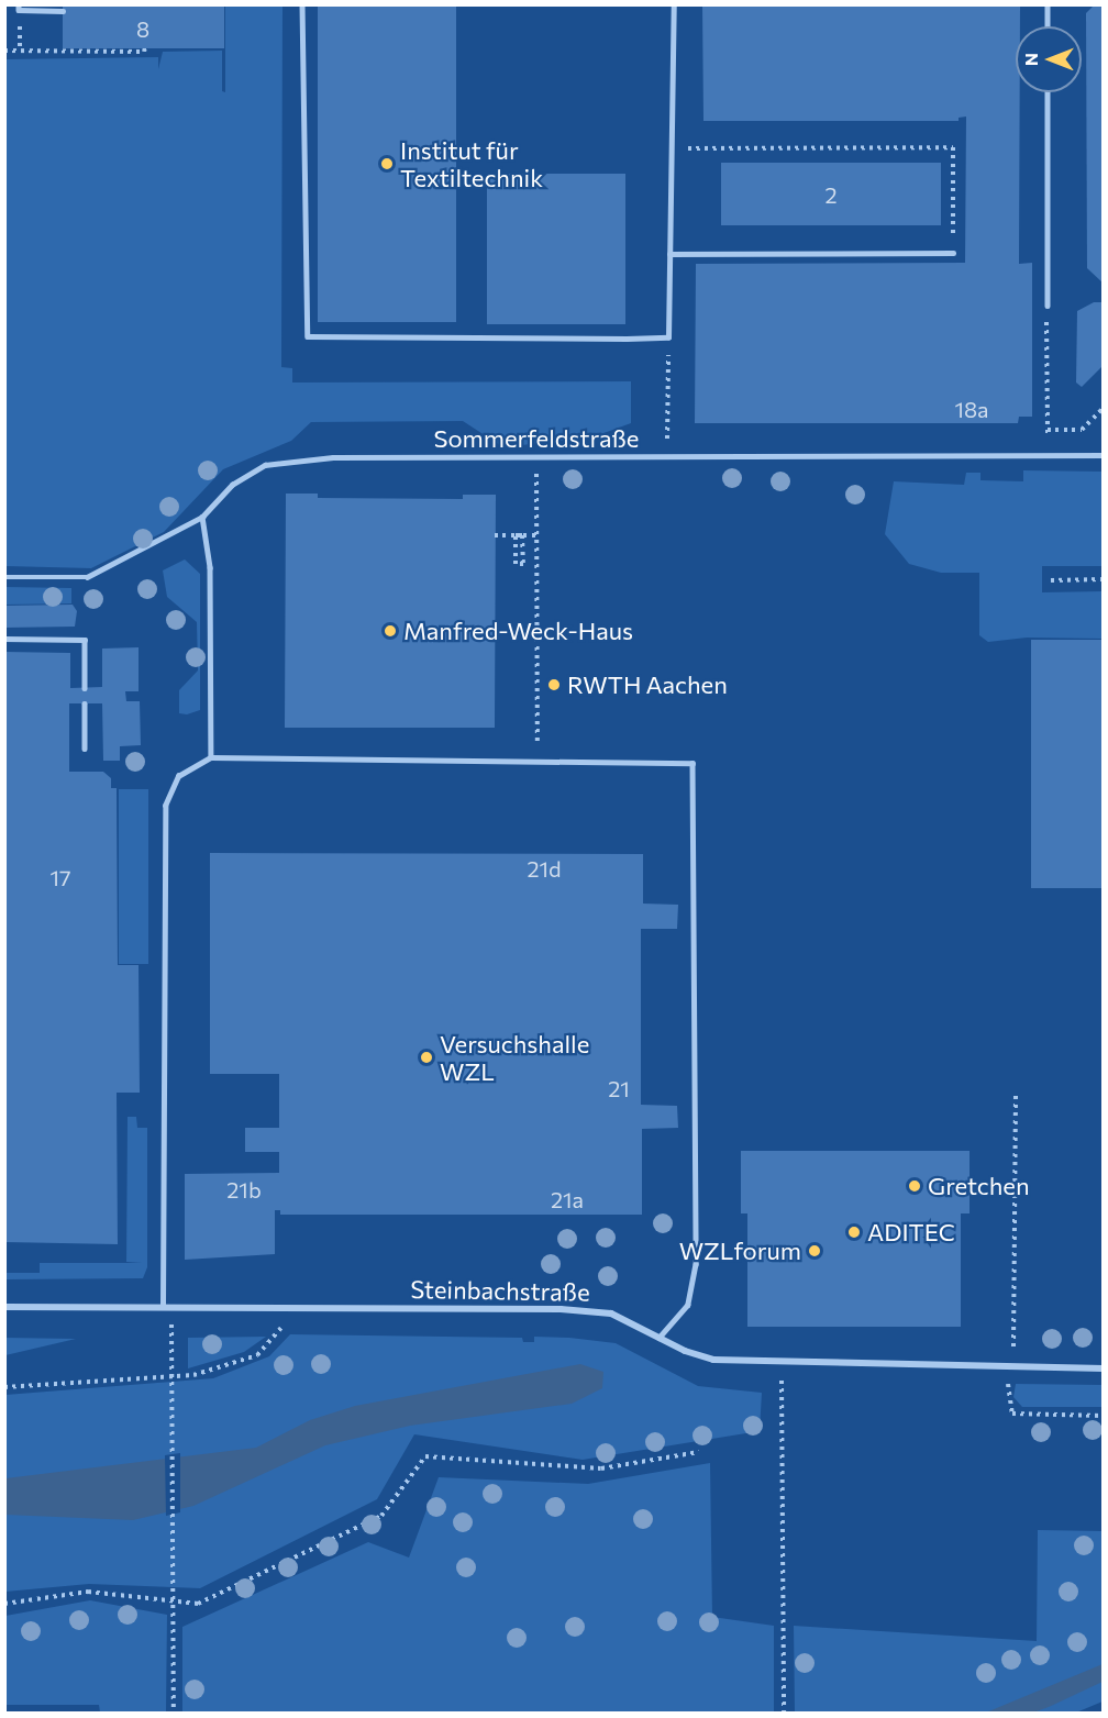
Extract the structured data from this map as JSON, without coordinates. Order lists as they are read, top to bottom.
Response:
{
  "streets": {
    "street": ["Steinbachstraße"],
    "lane": ["Sommerfeldstraße"]
  },
  "places": [
    "Institut für Textiltechnik",
    "Manfred-Weck-Haus",
    "RWTH Aachen",
    "Versuchshalle WZL",
    "Gretchen",
    "ADITEC",
    "WZLforum"
  ],
  "house_numbers": [
    "8",
    "2",
    "18a",
    "21d",
    "17",
    "21",
    "21b",
    "21a"
  ],
  "north": "left"
}
